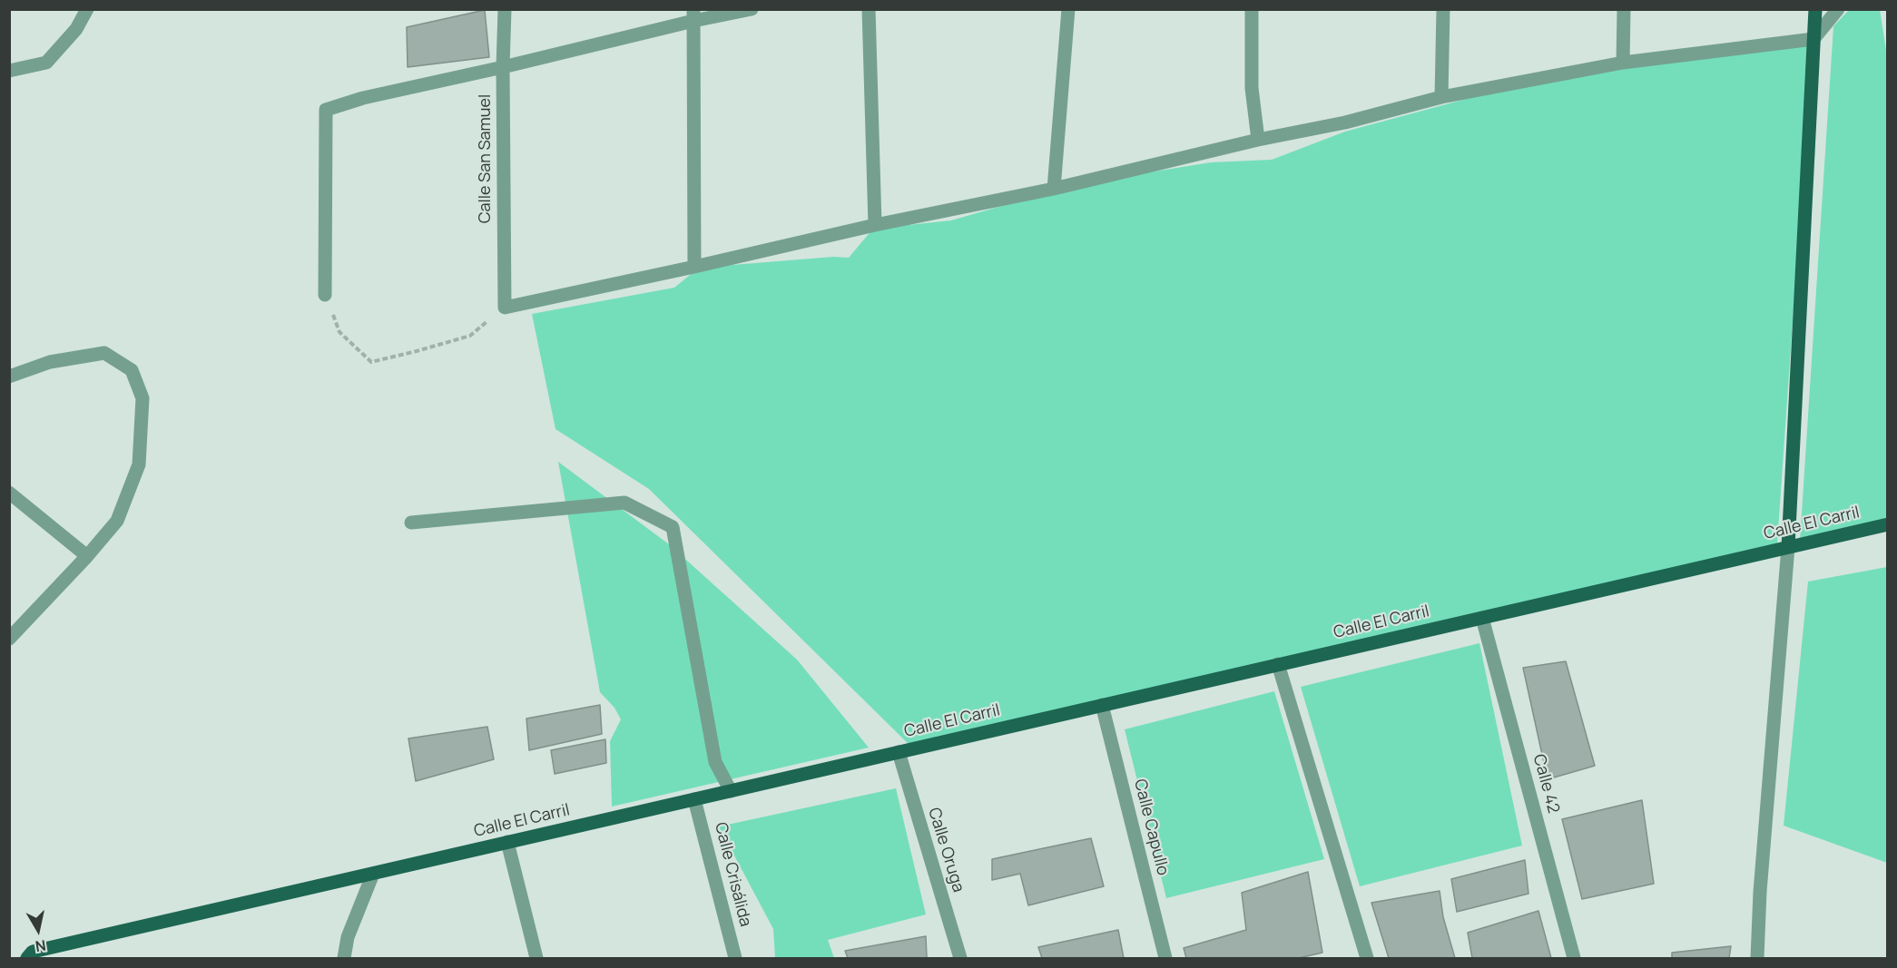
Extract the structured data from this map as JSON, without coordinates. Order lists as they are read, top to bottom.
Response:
{
  "streets": {
    "main road": ["Calle El Carril"],
    "street": [
      "Calle San Samuel",
      "Calle 42",
      "Calle Capullo",
      "Calle Oruga",
      "Calle Crisálida"
    ]
  },
  "crossings": [
    ["Calle El Carril", "Calle 42"],
    ["Calle El Carril", "Calle Capullo"],
    ["Calle El Carril", "Calle Oruga"],
    ["Calle El Carril", "Calle Crisálida"]
  ],
  "north": "bottom"
}
